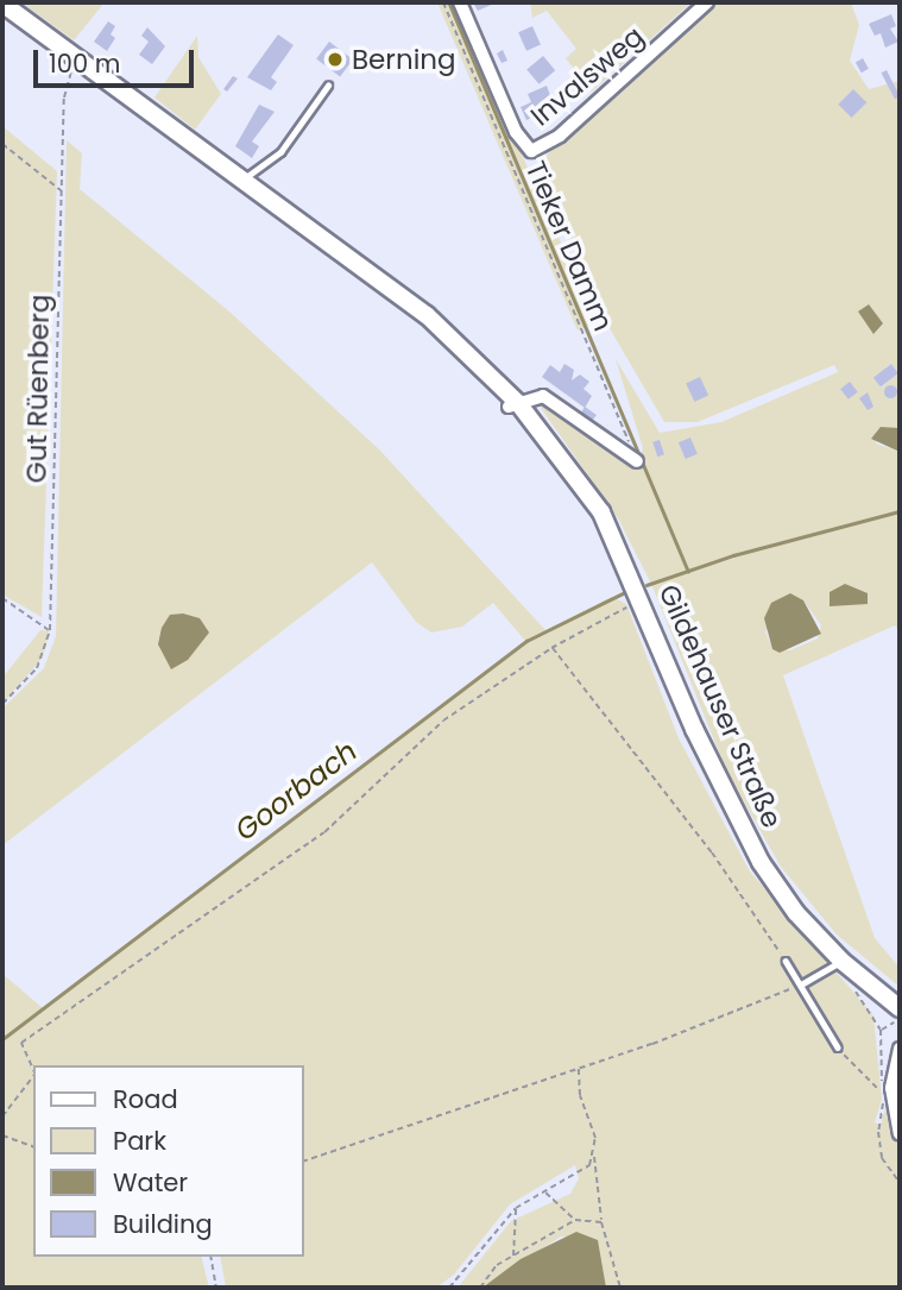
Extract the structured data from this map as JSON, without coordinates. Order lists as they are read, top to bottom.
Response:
{
  "streets": {
    "main road": ["Gildehauser Straße"],
    "street": ["Invalsweg"],
    "path": ["Tieker Damm", "Gut Rüenberg"]
  },
  "crossings": [
    ["Gut Rüenberg", "Gildehauser Straße"]
  ],
  "water": ["Goorbach"],
  "places": ["Berning"],
  "legend": [
    "Road",
    "Park",
    "Water",
    "Building"
  ],
  "scale_bar": "100 m"
}
